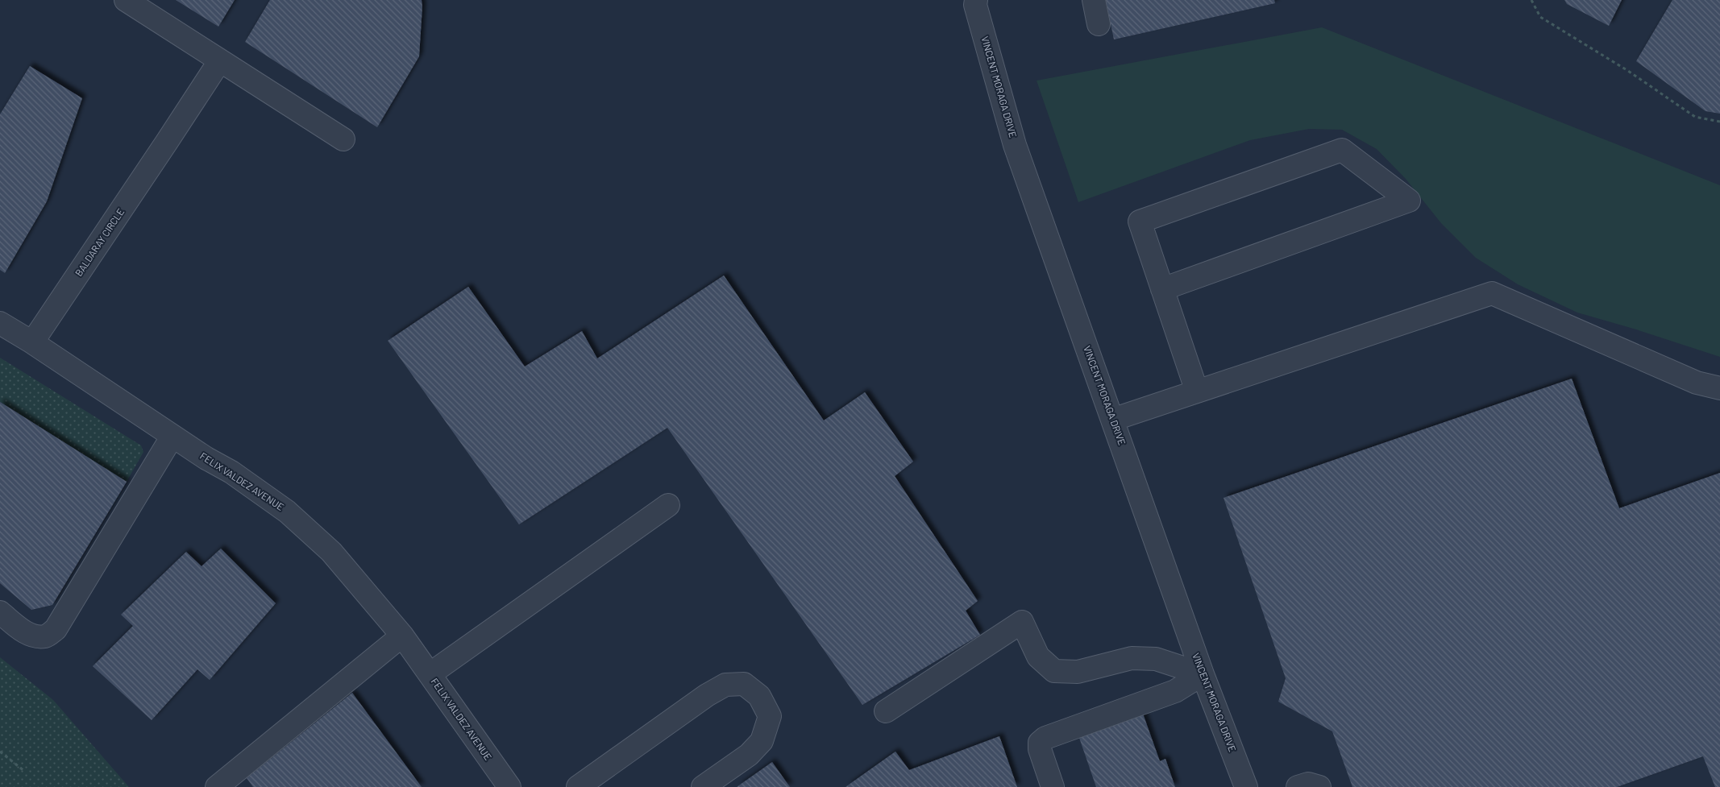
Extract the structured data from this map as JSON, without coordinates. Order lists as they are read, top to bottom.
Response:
{
  "streets": {
    "street": ["VINCENT MORAGA DRIVE", "BALDARAY CIRCLE", "FELIX VALDEZ AVENUE"]
  },
  "crossings": [
    ["BALDARAY CIRCLE", "FELIX VALDEZ AVENUE"]
  ]
}
